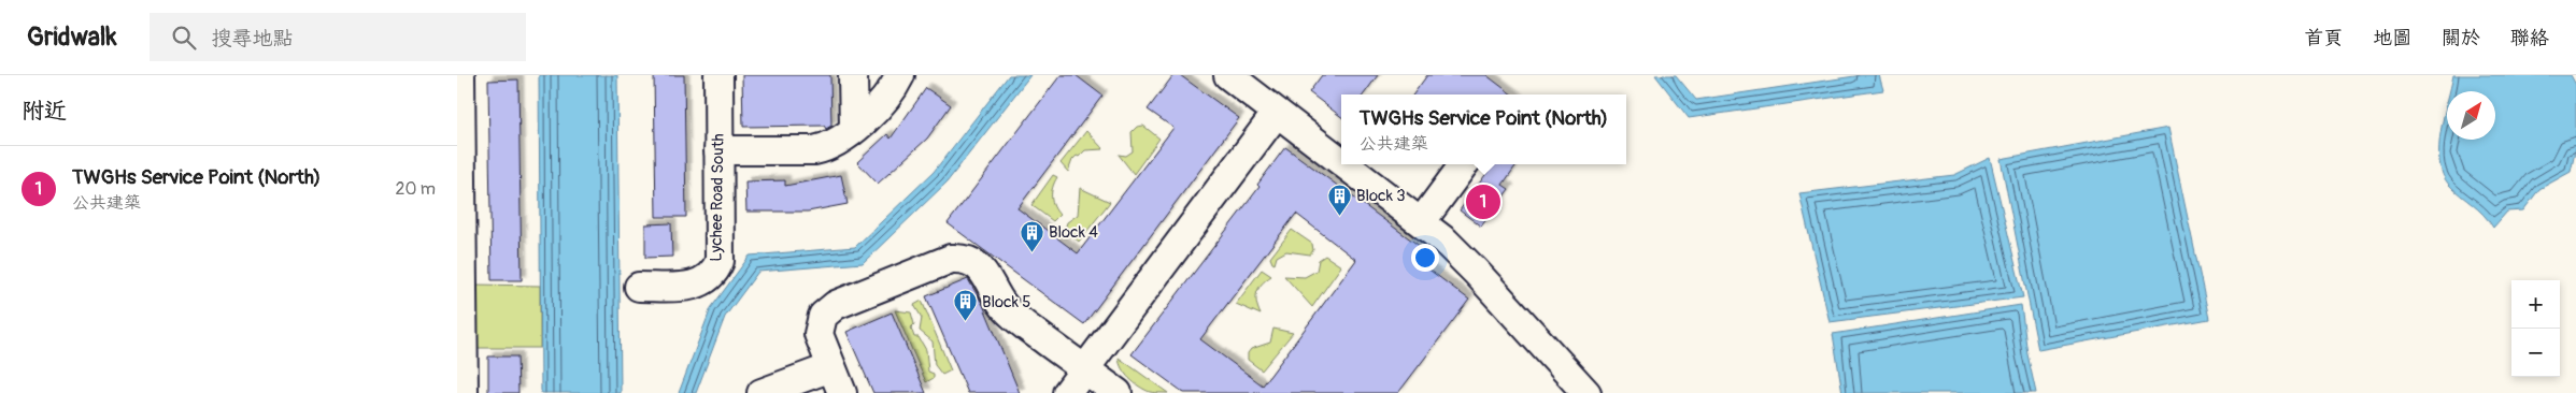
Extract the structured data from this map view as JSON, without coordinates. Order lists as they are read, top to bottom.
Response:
{
  "streets": {
    "street": ["Lychee Road South"]
  },
  "places": {
    "building": ["Block 3", "Block 4", "Block 5"]
  },
  "north": "top right",
  "page": {
    "header": "Gridwalk",
    "search": "搜尋地點",
    "nav": [
      "首頁",
      "地圖",
      "關於",
      "聯絡"
    ],
    "heading": "附近",
    "popup": ["TWGHs Service Point (North)", "公共建築"],
    "list": [
      {
        "mark": "1",
        "name": "TWGHs Service Point (North)",
        "note": "公共建築",
        "value": "20 m"
      }
    ],
    "pins": "1",
    "map_buttons": ["+", "−"]
  }
}
